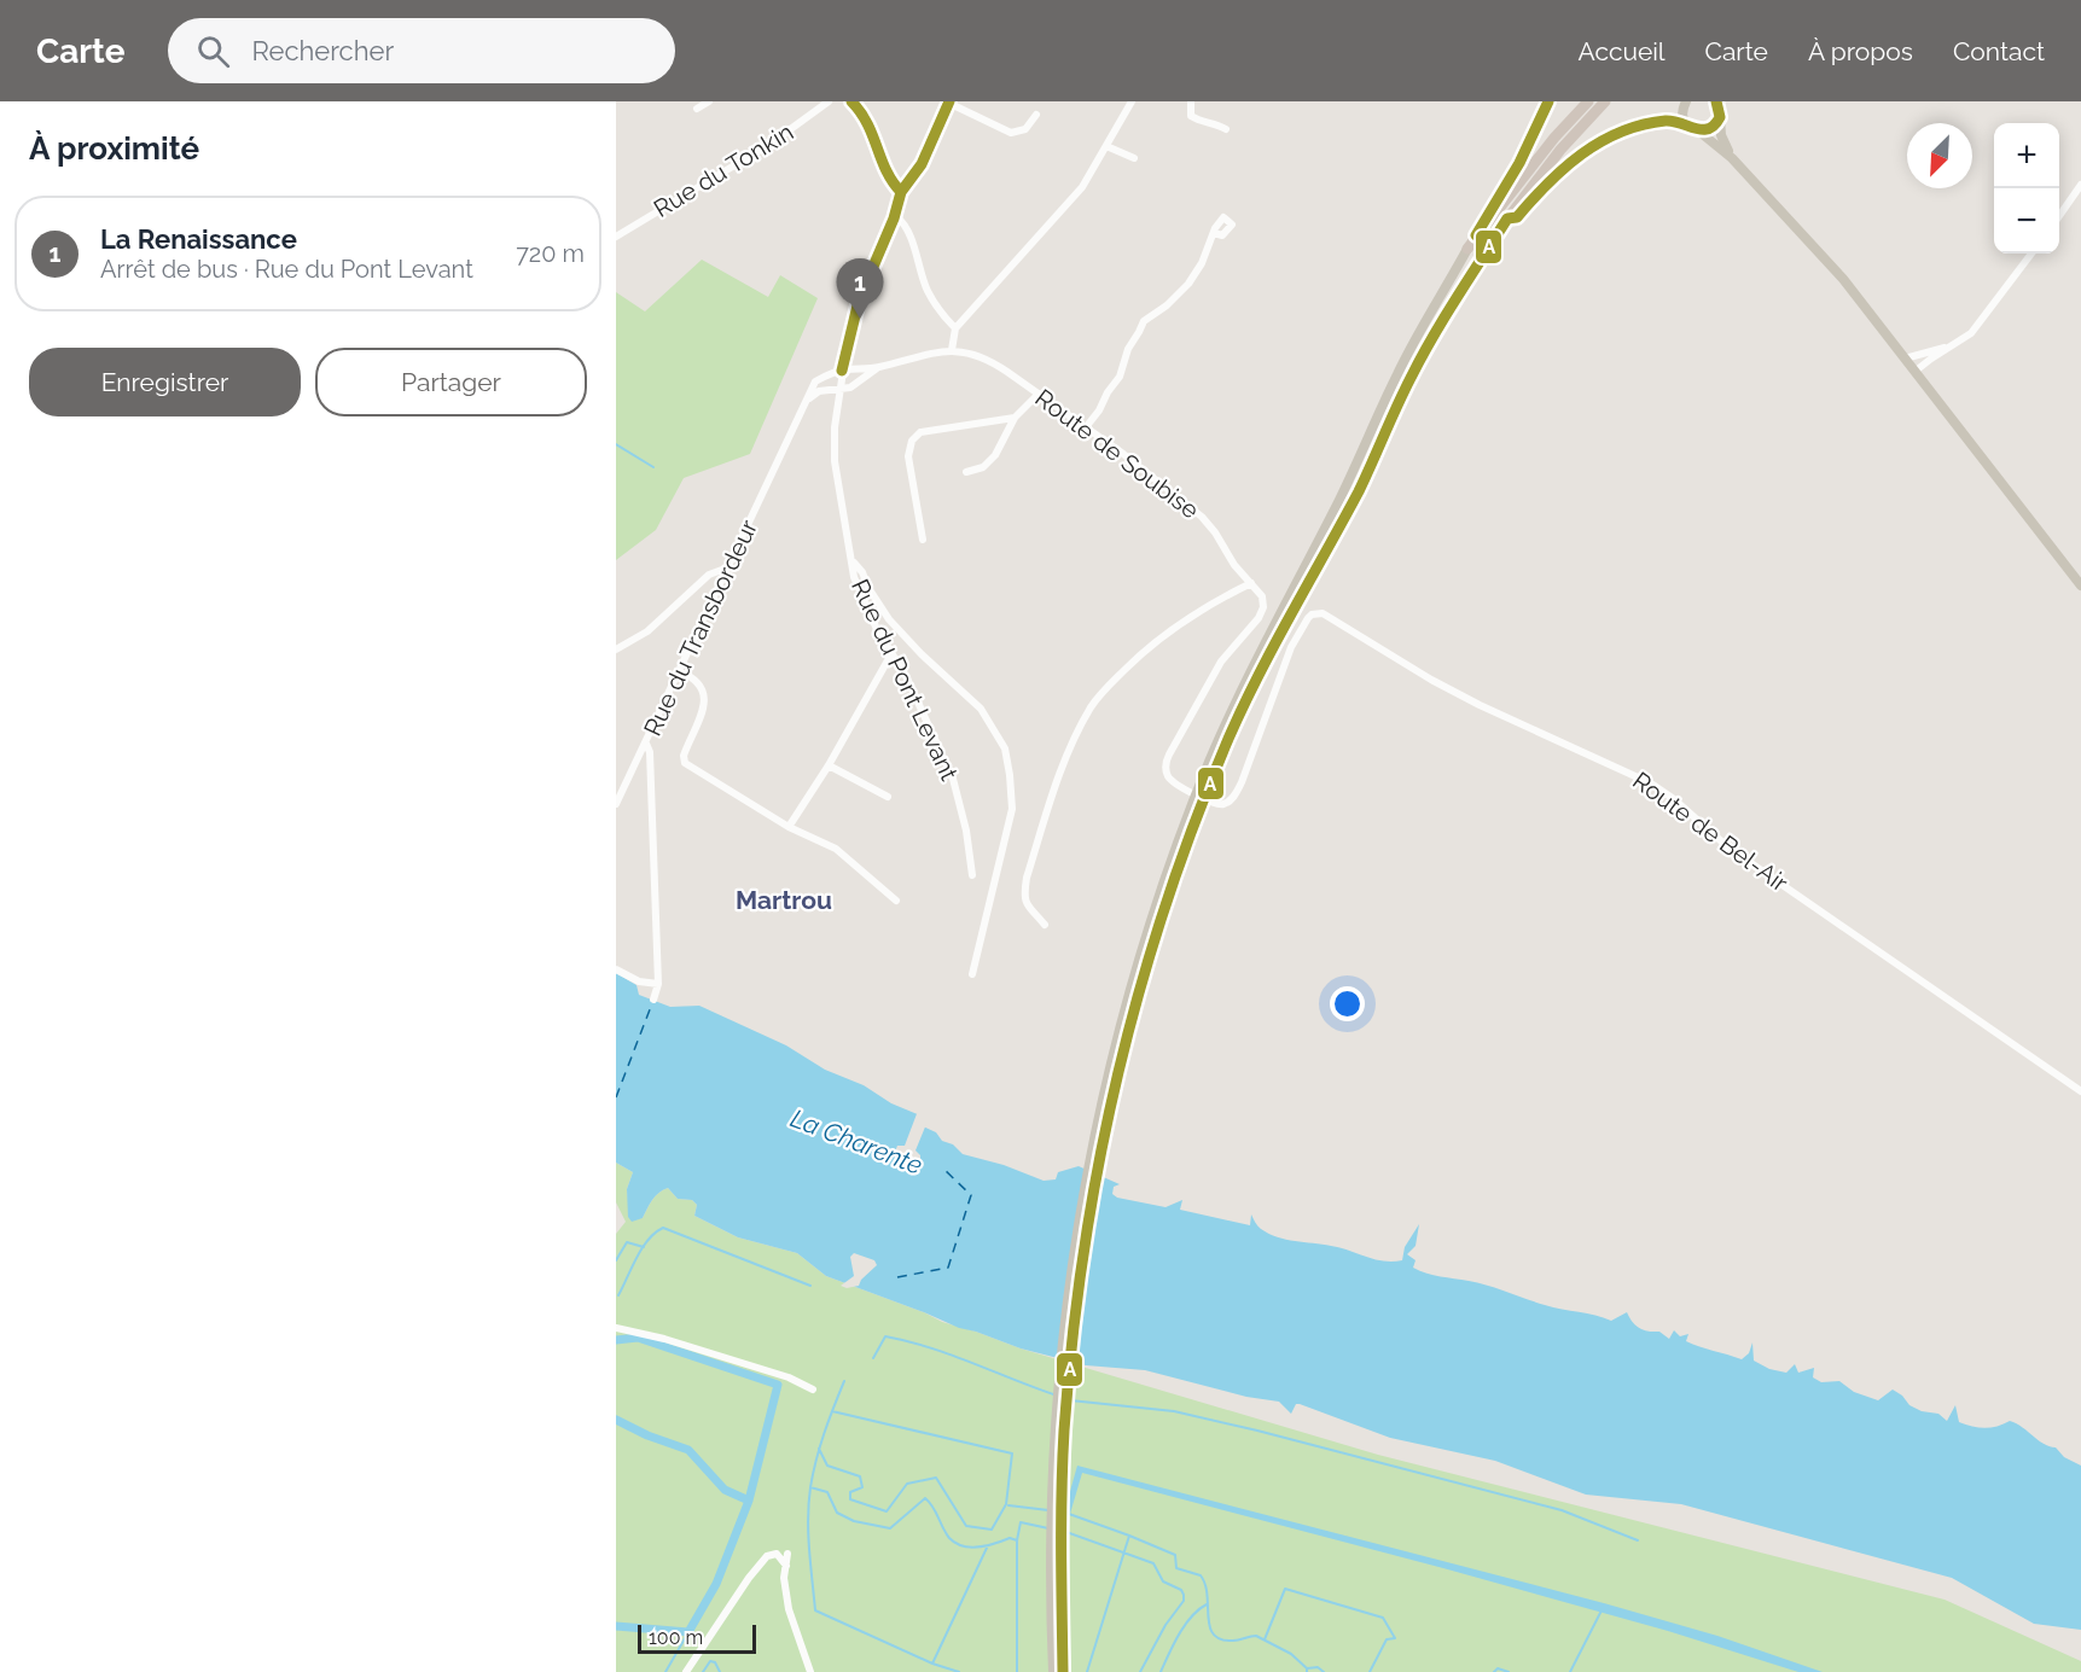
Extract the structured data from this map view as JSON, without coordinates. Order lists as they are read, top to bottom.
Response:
{
  "streets": {
    "street": [
      "Rue du Tonkin",
      "Route de Soubise",
      "Rue du Transbordeur",
      "Rue du Pont Levant",
      "Route de Bel-Air"
    ]
  },
  "crossings": [
    ["Route de Soubise", "Rue du Transbordeur"],
    ["Route de Soubise", "Route de Bel-Air"],
    ["Rue du Transbordeur", "Rue du Pont Levant"]
  ],
  "districts": ["Martrou"],
  "water": ["La Charente"],
  "lines": ["transit line A"],
  "scale_bar": "100 m",
  "north": "bottom left",
  "page": {
    "header": "Carte",
    "search": "Rechercher",
    "nav": [
      "Accueil",
      "Carte",
      "À propos",
      "Contact"
    ],
    "heading": "À proximité",
    "map_buttons": ["+", "−"],
    "list": [
      {
        "mark": "1",
        "name": "La Renaissance",
        "note": "Arrêt de bus · Rue du Pont Levant",
        "value": "720 m"
      }
    ],
    "pins": "1",
    "buttons": ["Enregistrer", "Partager"],
    "scale": "100 m"
  }
}
